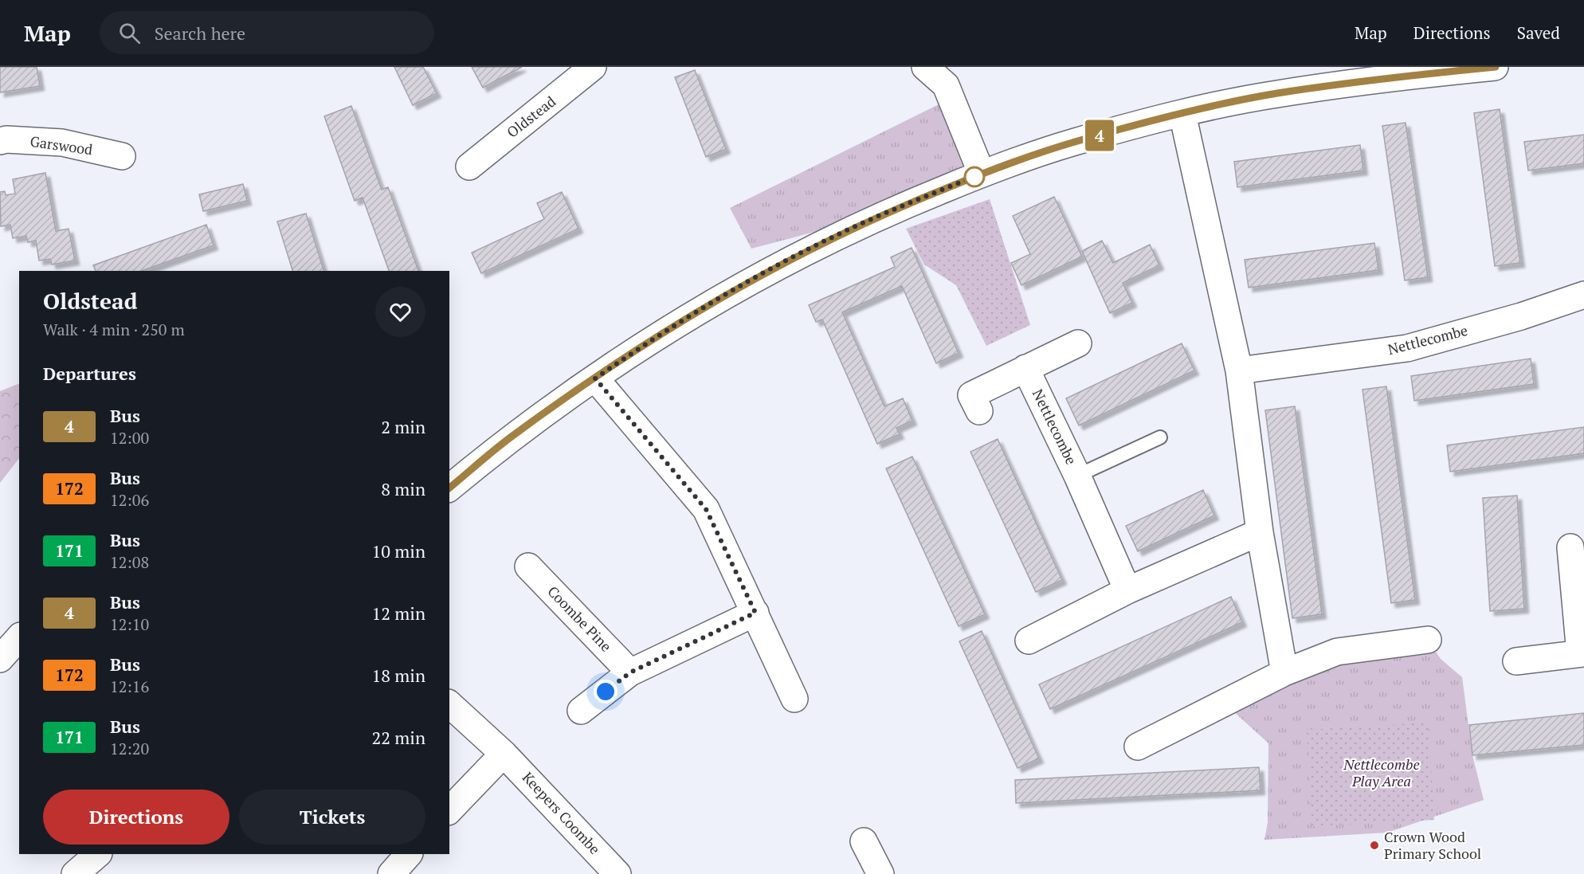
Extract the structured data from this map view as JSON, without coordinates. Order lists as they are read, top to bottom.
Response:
{
  "streets": {
    "street": [
      "Oldstead",
      "Garswood",
      "Nettlecombe",
      "Coombe Pine",
      "Keepers Coombe"
    ]
  },
  "parks": ["Nettlecombe Play Area"],
  "places": ["Crown Wood Primary School"],
  "lines": ["bus line 4"],
  "page": {
    "header": "Map",
    "search": "Search here",
    "nav": ["Map", "Directions", "Saved"],
    "on_map": "4",
    "heading": [
      ["Oldstead", "Walk · 4 min · 250 m"],
      "Departures"
    ],
    "list": [
      {
        "mark": "4",
        "name": "Bus",
        "note": "12:00",
        "value": "2 min"
      },
      {
        "mark": "172",
        "name": "Bus",
        "note": "12:06",
        "value": "8 min"
      },
      {
        "mark": "171",
        "name": "Bus",
        "note": "12:08",
        "value": "10 min"
      },
      {
        "mark": "4",
        "name": "Bus",
        "note": "12:10",
        "value": "12 min"
      },
      {
        "mark": "172",
        "name": "Bus",
        "note": "12:16",
        "value": "18 min"
      },
      {
        "mark": "171",
        "name": "Bus",
        "note": "12:20",
        "value": "22 min"
      }
    ],
    "buttons": ["Directions", "Tickets"]
  }
}
